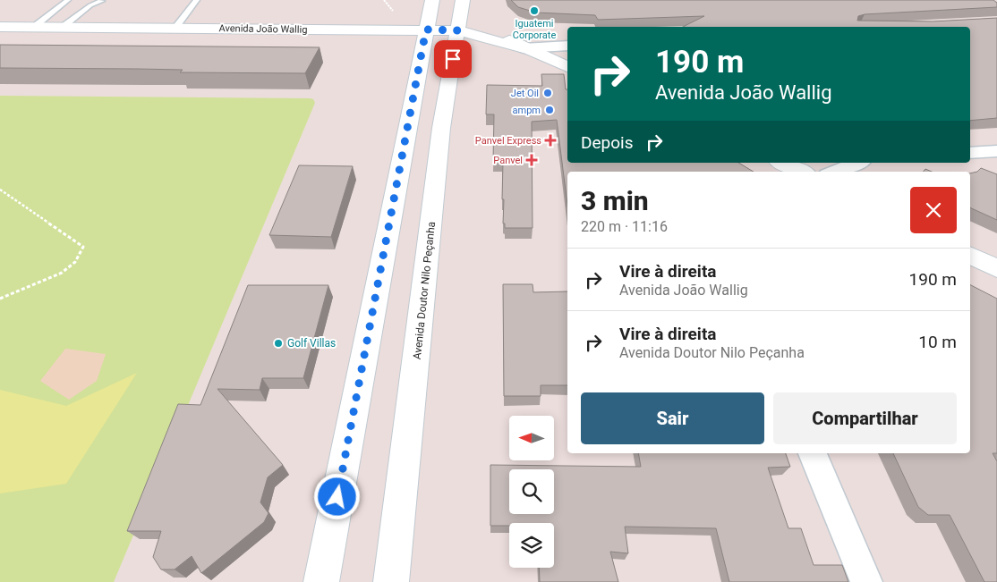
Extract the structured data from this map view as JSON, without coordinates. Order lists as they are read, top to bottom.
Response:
{
  "streets": {
    "main road": ["Avenida João Wallig", "Avenida Doutor Nilo Peçanha"]
  },
  "crossings": [
    ["Avenida João Wallig", "Avenida Doutor Nilo Peçanha"]
  ],
  "places": {
    "other": [
      "Iguatemi Corporate",
      "Jet Oil",
      "ampm",
      "Golf Villas"
    ],
    "health": ["Panvel Express", "Panvel"]
  },
  "north": "left",
  "page": {
    "turn": ["190 m", "Avenida João Wallig"],
    "then": "Depois",
    "heading": ["3 min", "220 m · 11:16"],
    "list": [
      {
        "name": "Vire à direita",
        "note": "Avenida João Wallig",
        "value": "190 m"
      },
      {
        "name": "Vire à direita",
        "note": "Avenida Doutor Nilo Peçanha",
        "value": "10 m"
      }
    ],
    "buttons": ["Sair", "Compartilhar"]
  }
}
